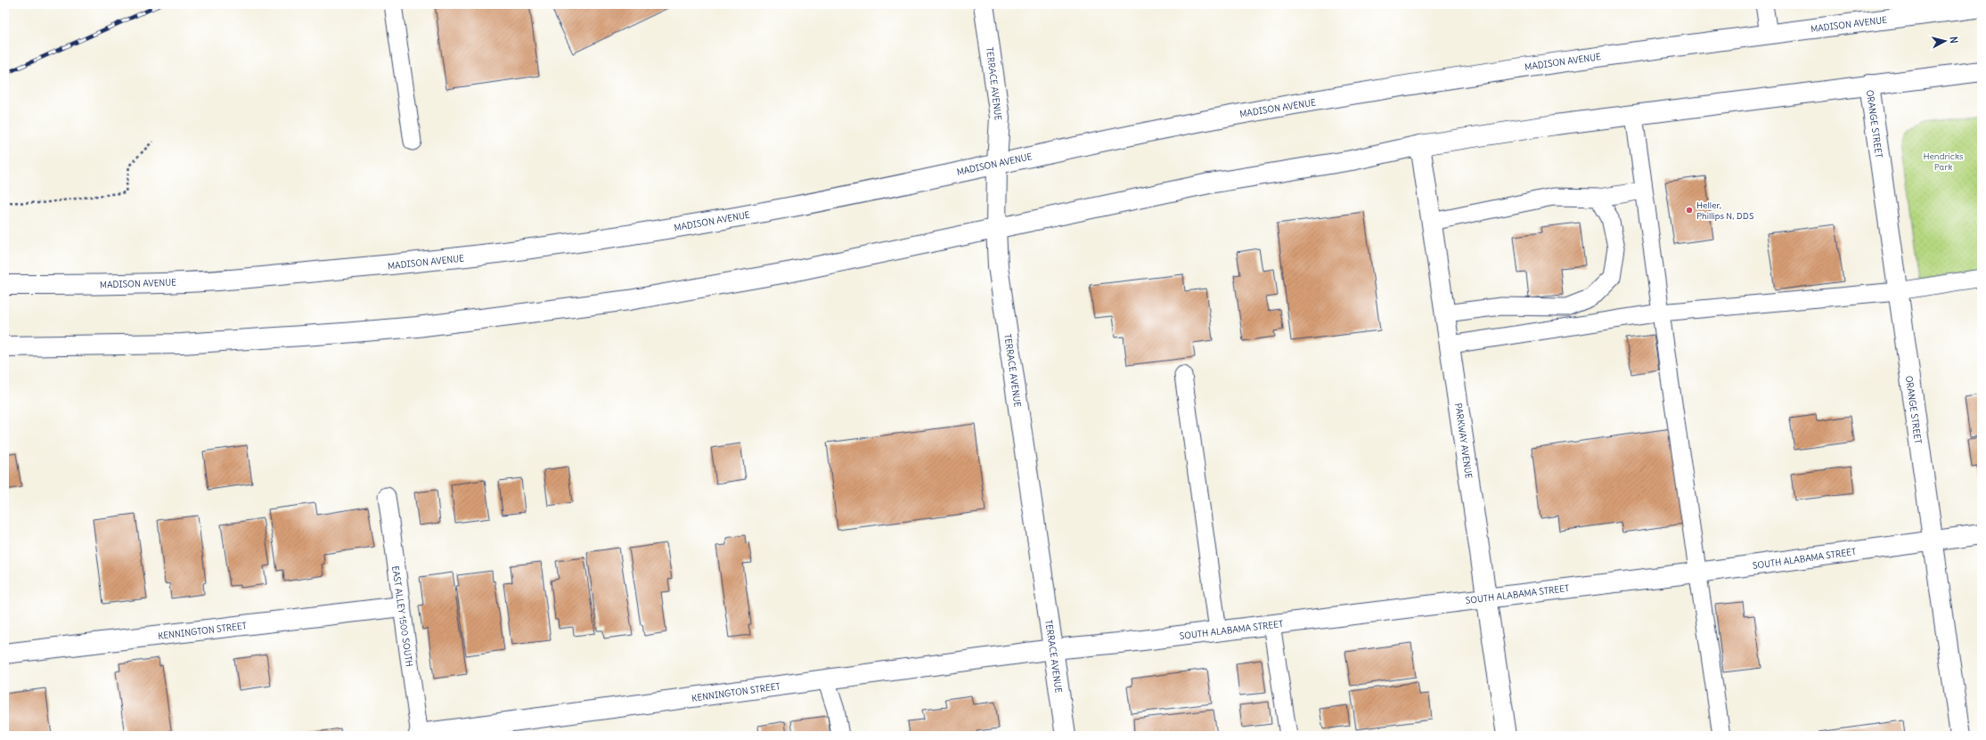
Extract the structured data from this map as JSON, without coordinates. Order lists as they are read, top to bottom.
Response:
{
  "streets": {
    "street": [
      "MADISON AVENUE",
      "TERRACE AVENUE",
      "ORANGE STREET",
      "PARKWAY AVENUE",
      "SOUTH ALABAMA STREET",
      "KENNINGTON STREET"
    ],
    "lane": ["EAST ALLEY 1500 SOUTH"]
  },
  "crossings": [
    ["MADISON AVENUE", "TERRACE AVENUE"],
    ["TERRACE AVENUE", "SOUTH ALABAMA STREET"],
    ["TERRACE AVENUE", "KENNINGTON STREET"],
    ["ORANGE STREET", "SOUTH ALABAMA STREET"],
    ["PARKWAY AVENUE", "SOUTH ALABAMA STREET"],
    ["SOUTH ALABAMA STREET", "KENNINGTON STREET"],
    ["EAST ALLEY 1500 SOUTH", "KENNINGTON STREET"]
  ],
  "parks": ["Hendricks Park"],
  "places": ["Heller, Phillips N, DDS"],
  "north": "right"
}
